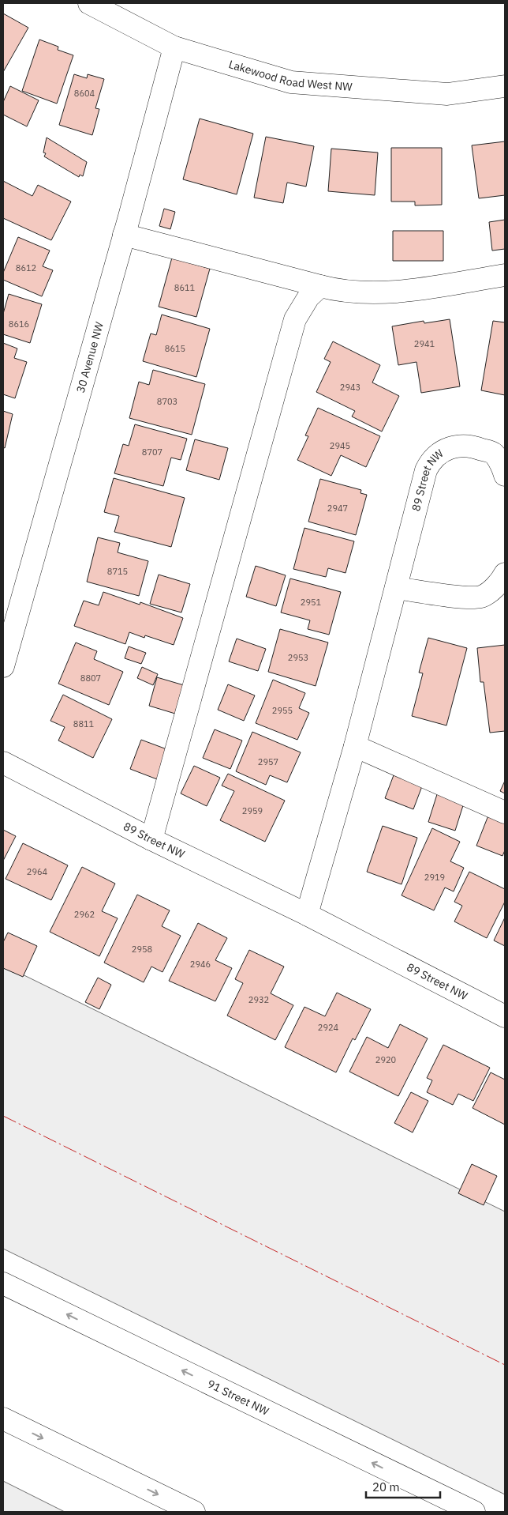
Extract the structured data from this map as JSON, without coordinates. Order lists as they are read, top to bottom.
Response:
{
  "streets": {
    "street": [
      "Lakewood Road West NW",
      "30 Avenue NW",
      "89 Street NW",
      "91 Street NW"
    ]
  },
  "crossings": [
    ["Lakewood Road West NW", "30 Avenue NW"]
  ],
  "house_numbers": [
    "8604",
    "8612",
    "8611",
    "8616",
    "2941",
    "8615",
    "2943",
    "8703",
    "2945",
    "8707",
    "2947",
    "8715",
    "2951",
    "2953",
    "8807",
    "2955",
    "8811",
    "2957",
    "2959",
    "2964",
    "2919",
    "2962",
    "2958",
    "2946",
    "2932",
    "2924",
    "2920"
  ],
  "scale_bar": "20 m"
}
